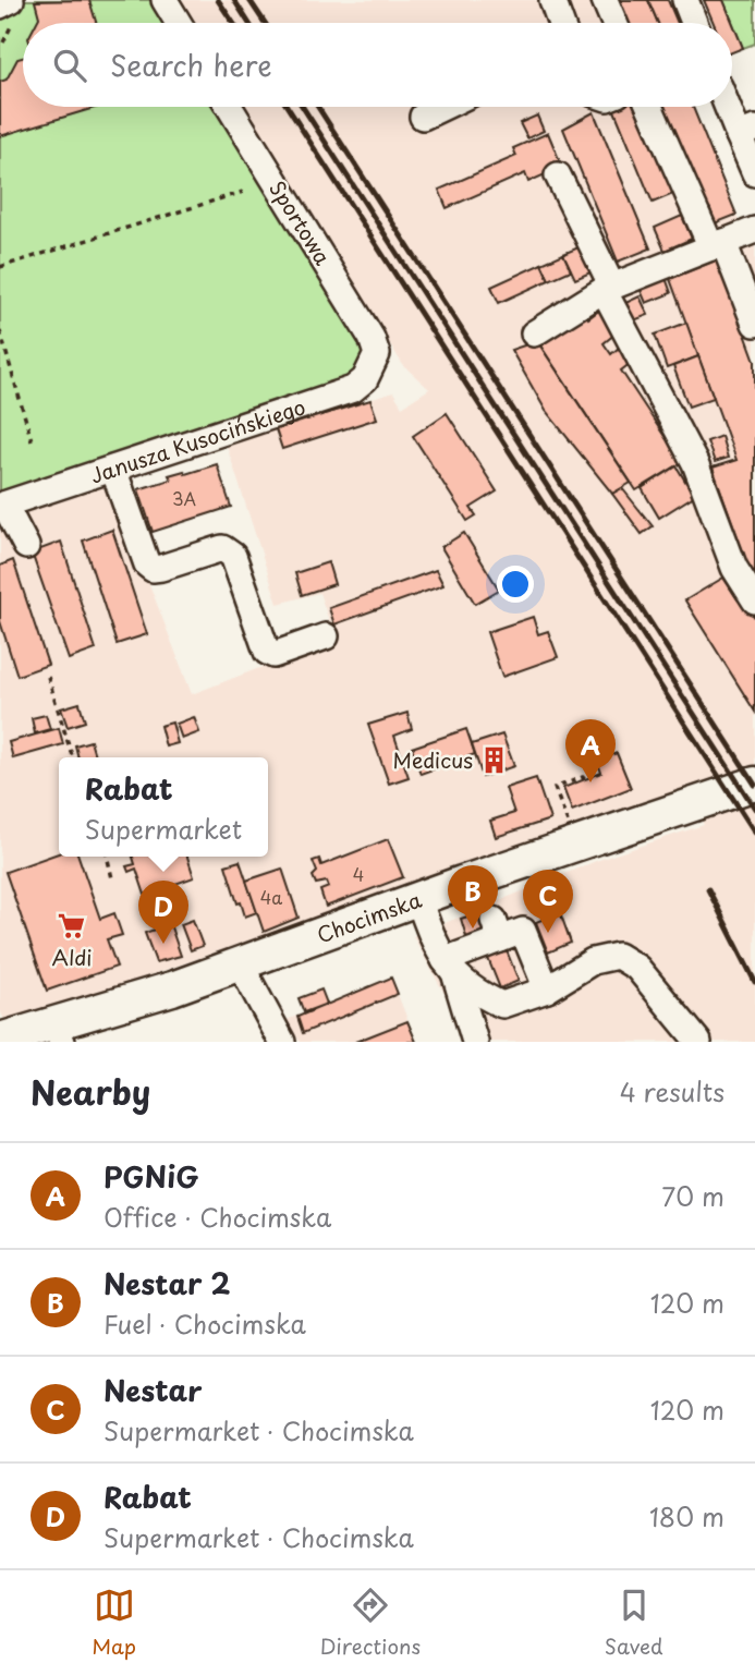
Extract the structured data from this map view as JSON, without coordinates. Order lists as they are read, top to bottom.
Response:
{
  "streets": {
    "main road": ["Chocimska"],
    "street": ["Sportowa", "Janusza Kusocińskiego"]
  },
  "crossings": [
    ["Sportowa", "Janusza Kusocińskiego"]
  ],
  "places": {
    "building": ["Medicus"],
    "supermarket": ["Aldi"]
  },
  "house_numbers": ["3A", "4", "4a"],
  "page": {
    "search": "Search here",
    "pins": [
      "A",
      "B",
      "C",
      "D"
    ],
    "popup": ["Rabat", "Supermarket"],
    "heading": ["Nearby", "4 results"],
    "list": [
      {
        "mark": "A",
        "name": "PGNiG",
        "note": "Office · Chocimska",
        "value": "70 m"
      },
      {
        "mark": "B",
        "name": "Nestar 2",
        "note": "Fuel · Chocimska",
        "value": "120 m"
      },
      {
        "mark": "C",
        "name": "Nestar",
        "note": "Supermarket · Chocimska",
        "value": "120 m"
      },
      {
        "mark": "D",
        "name": "Rabat",
        "note": "Supermarket · Chocimska",
        "value": "180 m"
      }
    ],
    "nav": ["Map", "Directions", "Saved"]
  }
}
